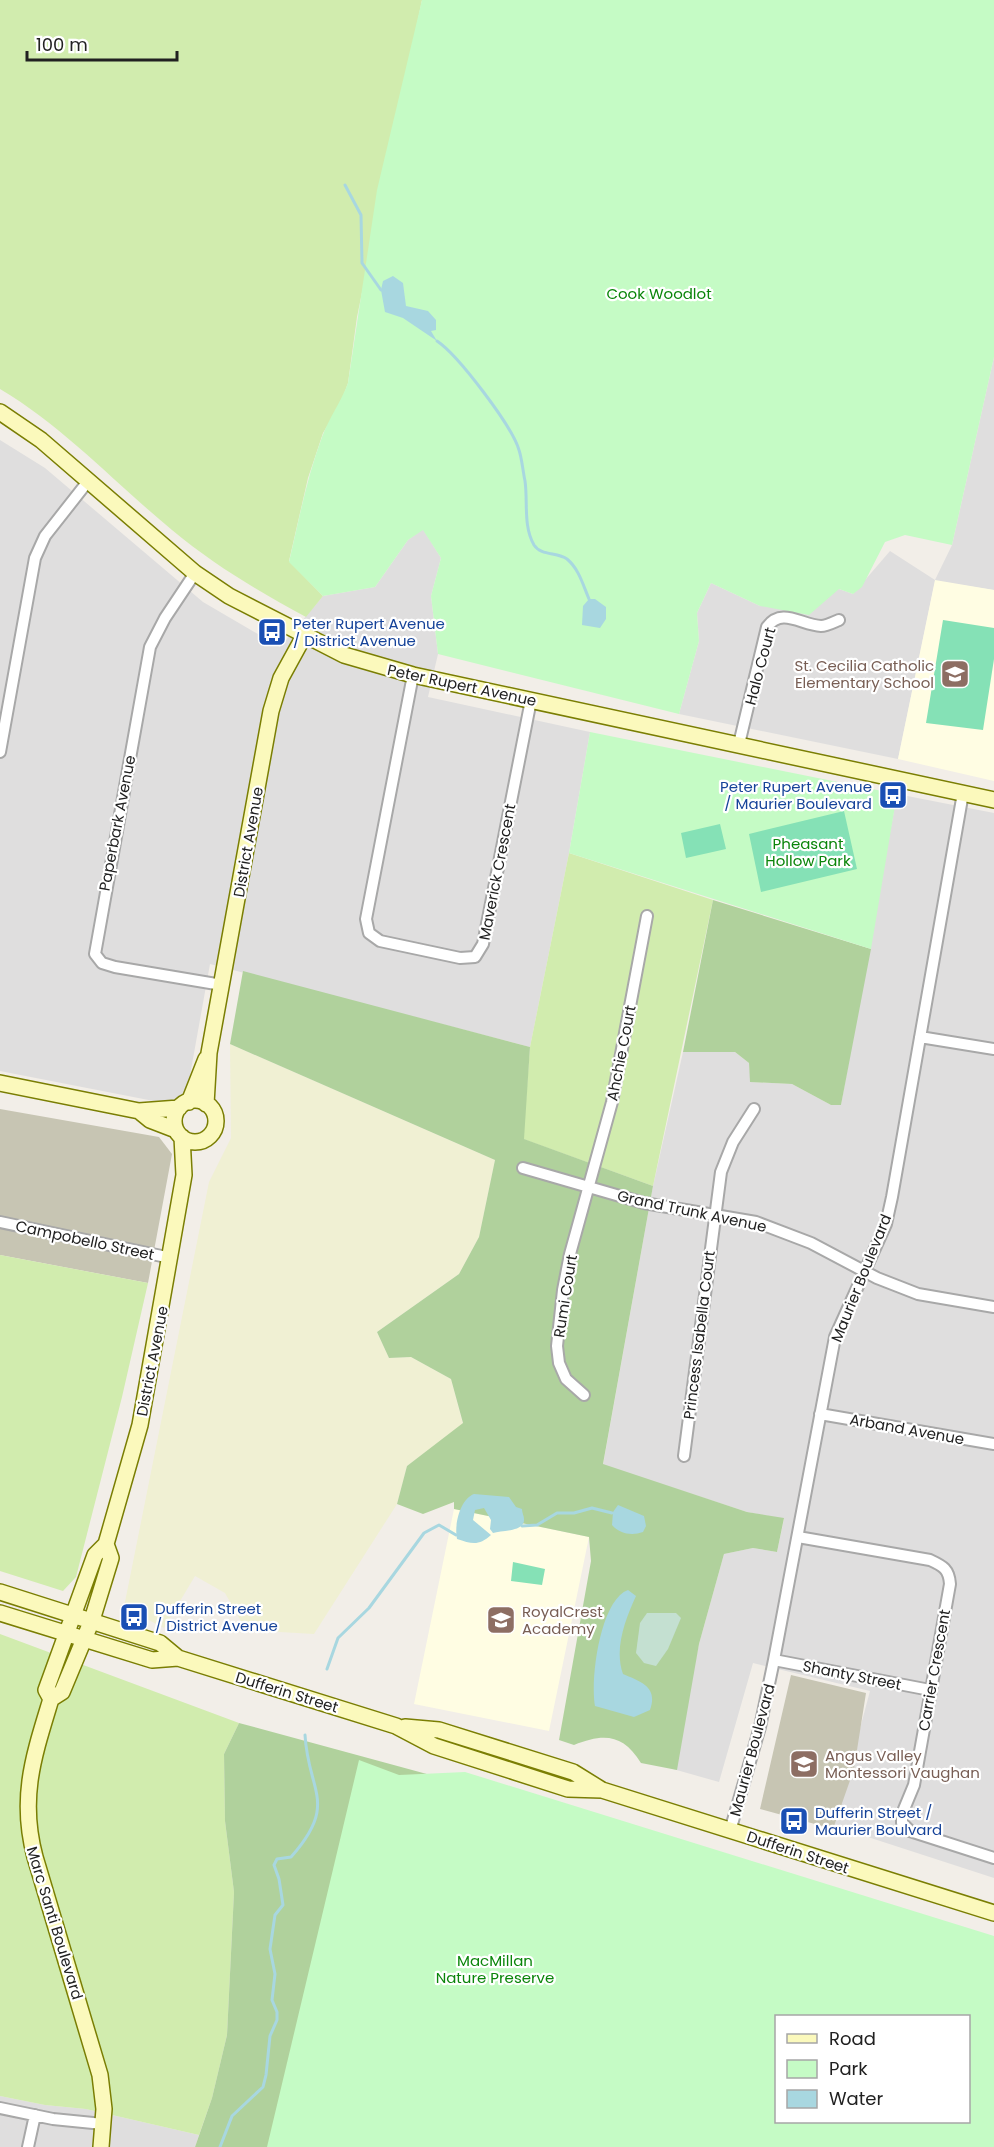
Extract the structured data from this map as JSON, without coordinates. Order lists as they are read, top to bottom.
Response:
{
  "streets": {
    "street": [
      "Halo Court",
      "Peter Rupert Avenue",
      "Paperbark Avenue",
      "District Avenue",
      "Maverick Crescent",
      "Ahchie Court",
      "Grand Trunk Avenue",
      "Campobello Street",
      "Maurier Boulevard",
      "Rumi Court",
      "Princess Isabella Court",
      "Arband Avenue",
      "Carrier Crescent",
      "Shanty Street",
      "Dufferin Street",
      "Marc Santi Boulevard"
    ]
  },
  "crossings": [
    ["Halo Court", "Peter Rupert Avenue"],
    ["Peter Rupert Avenue", "Paperbark Avenue"],
    ["Peter Rupert Avenue", "District Avenue"],
    ["Peter Rupert Avenue", "Maverick Crescent"],
    ["Peter Rupert Avenue", "Maurier Boulevard"],
    ["Paperbark Avenue", "District Avenue"],
    ["District Avenue", "Campobello Street"],
    ["District Avenue", "Dufferin Street"],
    ["District Avenue", "Marc Santi Boulevard"],
    ["Ahchie Court", "Grand Trunk Avenue"],
    ["Ahchie Court", "Rumi Court"],
    ["Grand Trunk Avenue", "Maurier Boulevard"],
    ["Grand Trunk Avenue", "Rumi Court"],
    ["Grand Trunk Avenue", "Princess Isabella Court"],
    ["Maurier Boulevard", "Arband Avenue"],
    ["Maurier Boulevard", "Carrier Crescent"],
    ["Maurier Boulevard", "Shanty Street"],
    ["Maurier Boulevard", "Dufferin Street"],
    ["Carrier Crescent", "Shanty Street"],
    ["Dufferin Street", "Marc Santi Boulevard"]
  ],
  "parks": ["Cook Woodlot", "Pheasant Hollow Park", "MacMillan Nature Preserve"],
  "places": {
    "bus stop": [
      "Peter Rupert Avenue / District Avenue",
      "Peter Rupert Avenue / Maurier Boulevard",
      "Dufferin Street / District Avenue",
      "Dufferin Street / Maurier Boulvard"
    ],
    "school or university": ["St. Cecilia Catholic Elementary School", "RoyalCrest Academy", "Angus Valley Montessori Vaughan"]
  },
  "legend": ["Road", "Park", "Water"],
  "scale_bar": "100 m"
}
